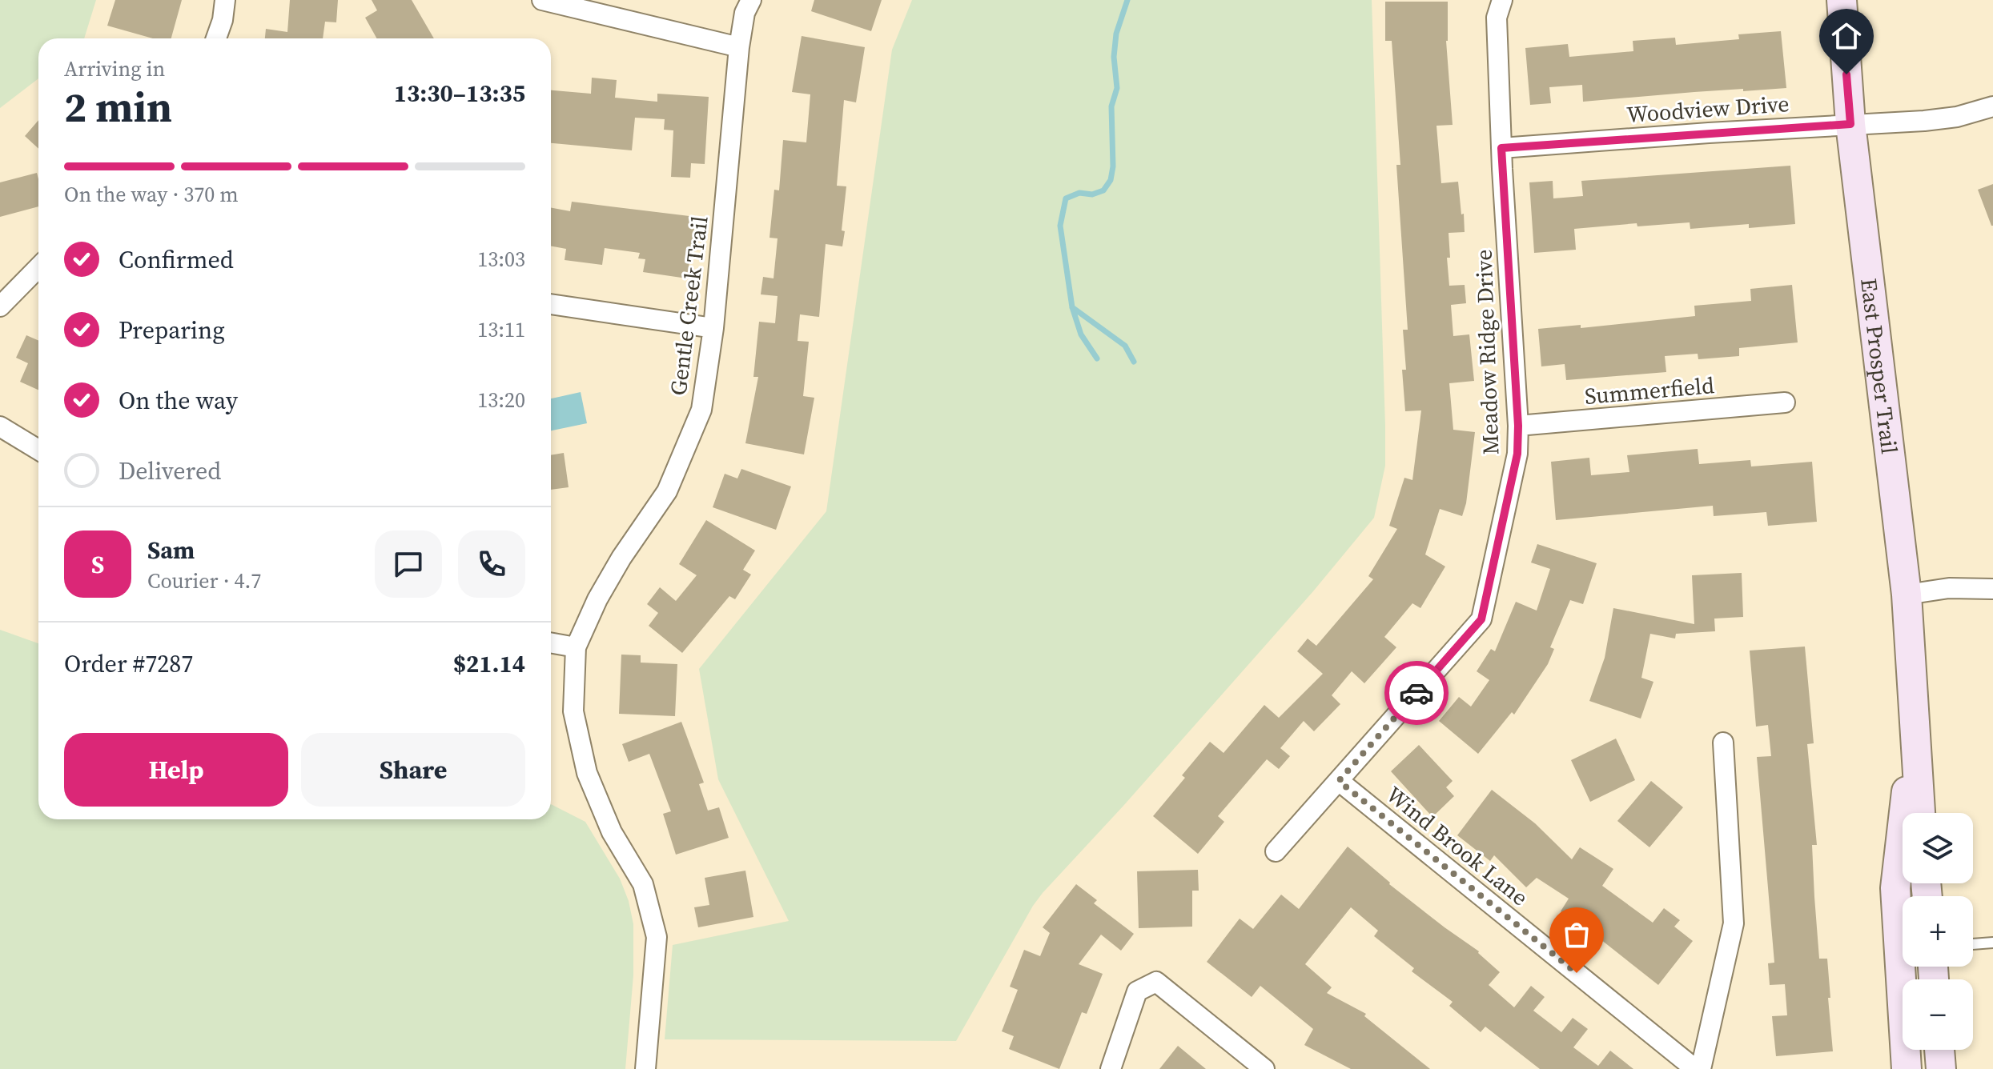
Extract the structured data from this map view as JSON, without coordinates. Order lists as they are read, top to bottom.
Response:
{
  "streets": {
    "main road": ["East Prosper Trail"],
    "street": [
      "Woodview Drive",
      "Gentle Creek Trail",
      "Meadow Ridge Drive",
      "Summerfield",
      "Wind Brook Lane"
    ]
  },
  "crossings": [
    ["Woodview Drive", "Meadow Ridge Drive"],
    ["Woodview Drive", "East Prosper Trail"],
    ["Meadow Ridge Drive", "Summerfield"],
    ["Meadow Ridge Drive", "Wind Brook Lane"]
  ],
  "page": {
    "heading": ["2 min", "Arriving in", "13:30–13:35"],
    "panel": [
      "Sam",
      "Courier · 4.7",
      "Order #7287",
      "$21.14"
    ],
    "bar": "On the way · 370 m",
    "list": [
      ["Confirmed", "13:03"],
      ["Preparing", "13:11"],
      ["On the way", "13:20"],
      "Delivered"
    ],
    "round": "S",
    "buttons": ["Help", "Share"],
    "map_buttons": ["+", "−"]
  }
}
